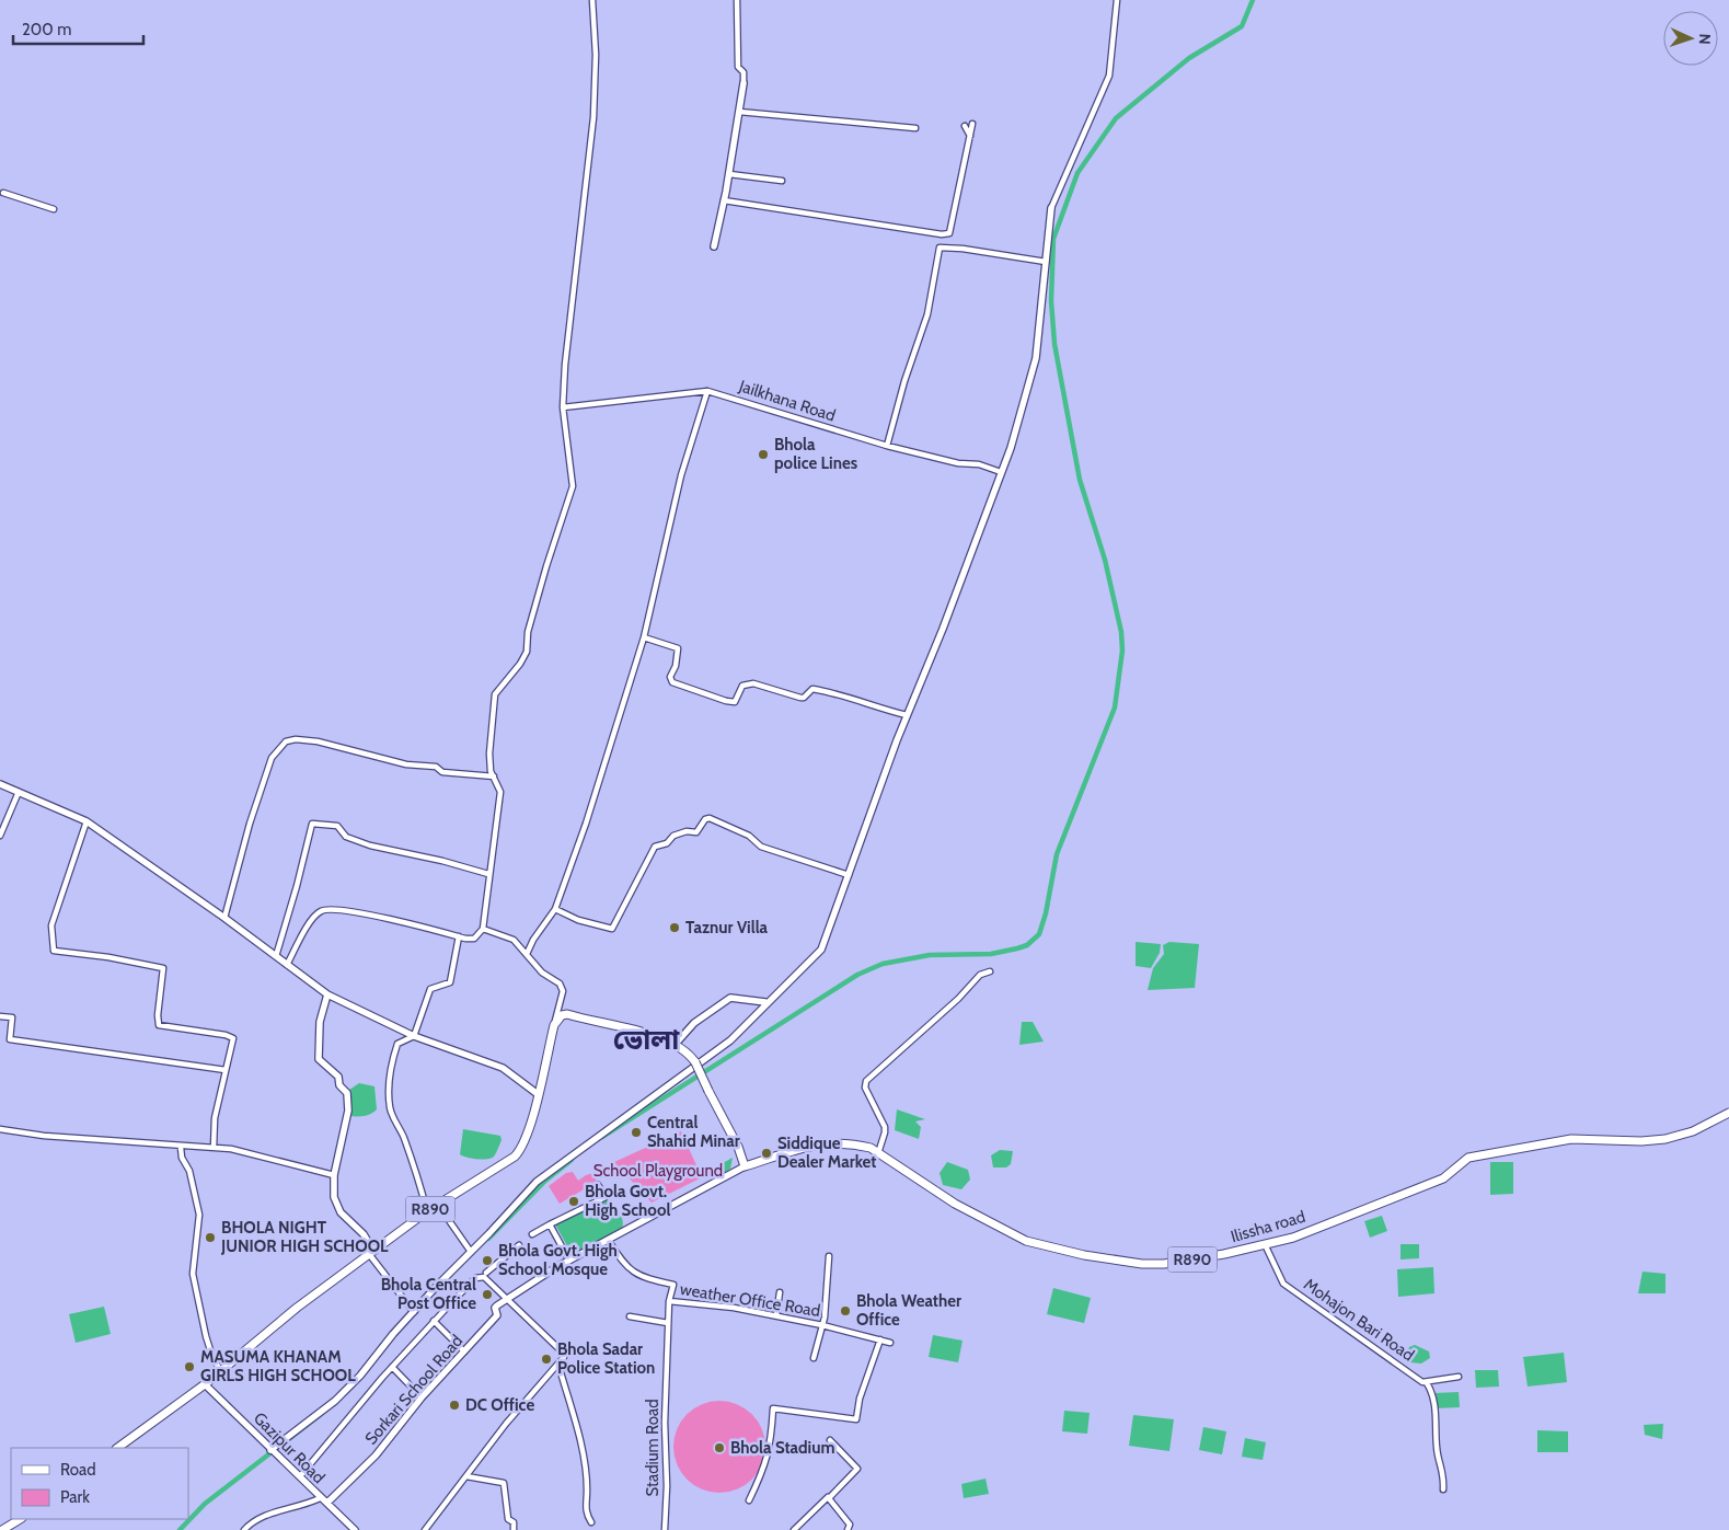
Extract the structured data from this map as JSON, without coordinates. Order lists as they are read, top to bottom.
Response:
{
  "streets": {
    "main road": ["R890", "Ilissha road"],
    "street": [
      "Jailkhana Road",
      "weather Office Road",
      "Mohajon Bari Road",
      "Sorkari School Road",
      "Gazipur Road",
      "Stadium Road"
    ]
  },
  "crossings": [
    ["R890", "Gazipur Road"],
    ["Ilissha road", "Mohajon Bari Road"],
    ["Ilissha road", "Sorkari School Road"],
    ["weather Office Road", "Stadium Road"],
    ["Sorkari School Road", "Gazipur Road"],
    ["Sorkari School Road", "Stadium Road"]
  ],
  "districts": ["ভোলা"],
  "parks": ["School Playground"],
  "places": [
    "Bhola police Lines",
    "Taznur Villa",
    "Central Shahid Minar",
    "Siddique Dealer Market",
    "Bhola Govt. High School",
    "BHOLA NIGHT JUNIOR HIGH SCHOOL",
    "Bhola Govt. High School Mosque",
    "Bhola Central Post Office",
    "Bhola Weather Office",
    "Bhola Sadar Police Station",
    "MASUMA KHANAM GIRLS HIGH SCHOOL",
    "DC Office",
    "Bhola Stadium"
  ],
  "legend": ["Road", "Park"],
  "scale_bar": "200 m",
  "north": "right"
}
